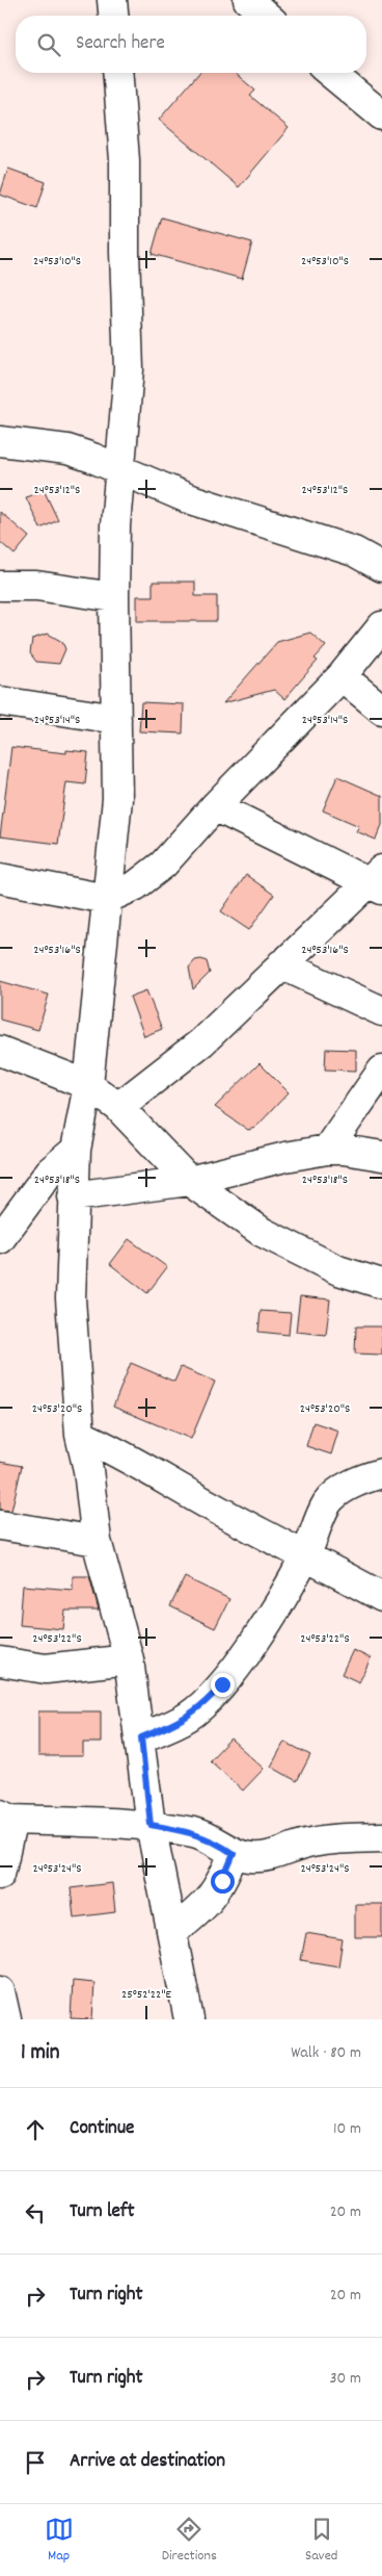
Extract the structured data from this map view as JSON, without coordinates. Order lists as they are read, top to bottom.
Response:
{
  "page": {
    "search": "Search here",
    "heading": ["1 min", "Walk · 80 m"],
    "list": [
      ["Continue", "10 m"],
      ["Turn left", "20 m"],
      ["Turn right", "20 m"],
      ["Turn right", "30 m"],
      "Arrive at destination"
    ],
    "nav": ["Map", "Directions", "Saved"]
  },
  "coordinates": [
    "24°53'10\"S",
    "24°53'12\"S",
    "24°53'14\"S",
    "24°53'16\"S",
    "24°53'18\"S",
    "24°53'20\"S",
    "24°53'22\"S",
    "24°53'24\"S",
    "25°52'22\"E"
  ]
}
